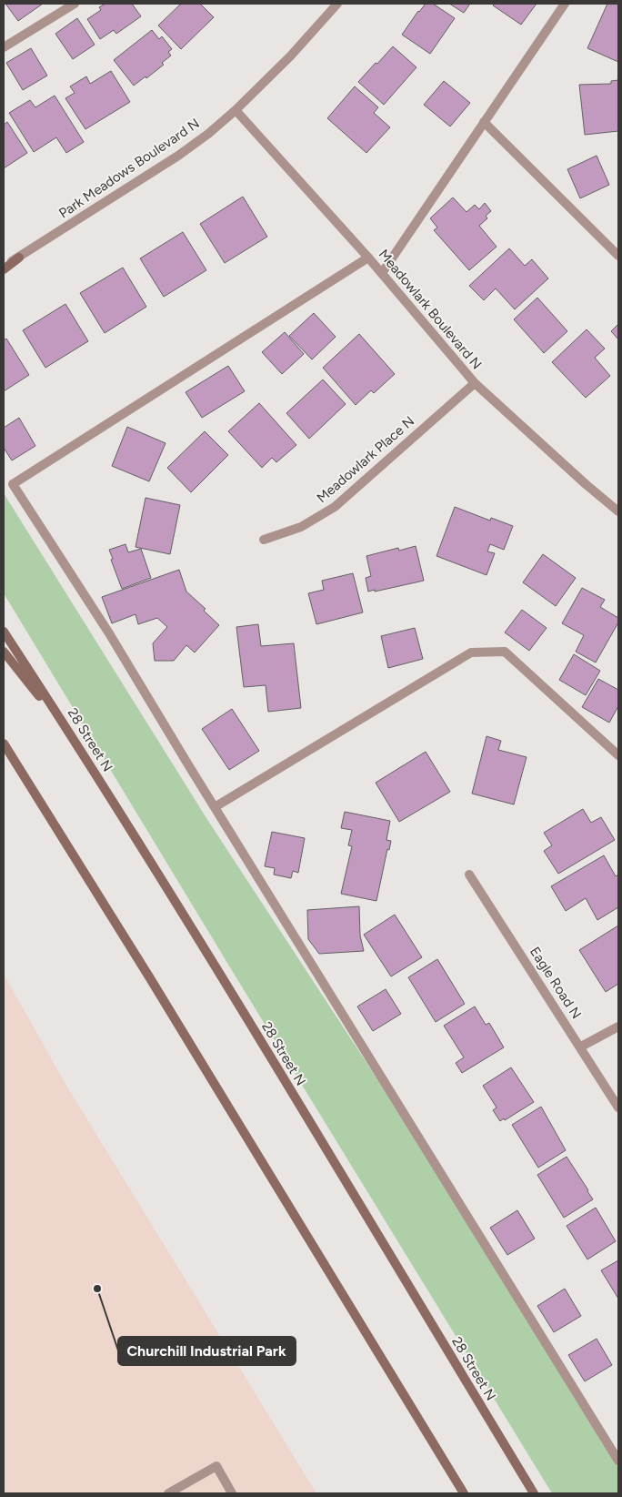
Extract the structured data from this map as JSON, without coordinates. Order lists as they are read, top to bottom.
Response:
{
  "streets": {
    "main road": ["28 Street N"],
    "street": [
      "Park Meadows Boulevard N",
      "Meadowlark Boulevard N",
      "Meadowlark Place N",
      "Eagle Road N"
    ]
  },
  "crossings": [
    ["Park Meadows Boulevard N", "Meadowlark Boulevard N"],
    ["Meadowlark Boulevard N", "Meadowlark Place N"]
  ],
  "places": ["Churchill Industrial Park"]
}
